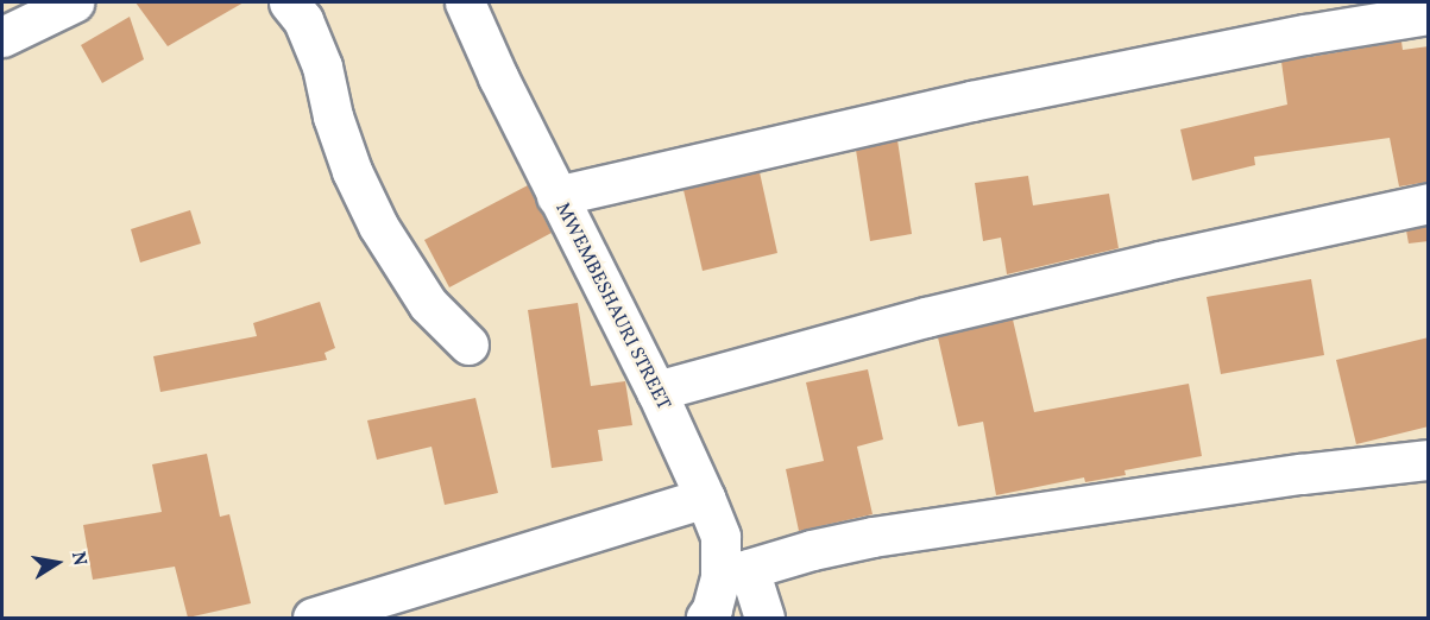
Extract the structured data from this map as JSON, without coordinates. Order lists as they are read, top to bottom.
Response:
{
  "streets": {
    "street": ["MWEMBESHAURI STREET"]
  },
  "north": "right"
}
